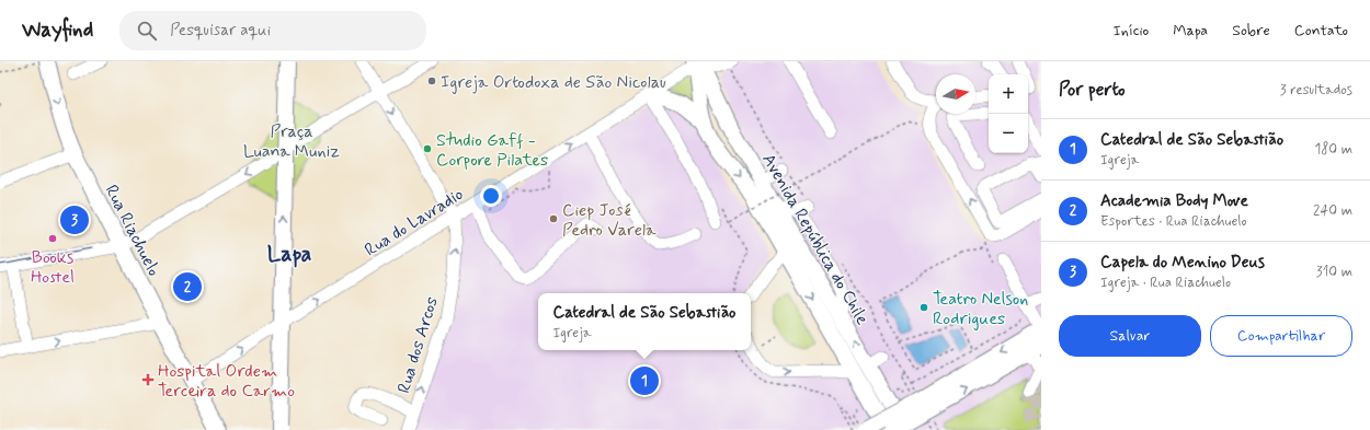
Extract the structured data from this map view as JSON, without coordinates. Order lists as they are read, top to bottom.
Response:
{
  "streets": {
    "main road": ["Rua Riachuelo", "Avenida República do Chile"],
    "street": ["Rua do Lavradio", "Rua dos Arcos"]
  },
  "crossings": [
    ["Rua do Lavradio", "Rua Riachuelo"],
    ["Rua do Lavradio", "Avenida República do Chile"],
    ["Rua do Lavradio", "Rua dos Arcos"]
  ],
  "one_way": ["Rua do Lavradio", "Rua dos Arcos"],
  "districts": ["Lapa"],
  "parks": ["Praça Luana Muniz"],
  "places": {
    "other": [
      "Igreja Ortodoxa de São Nicolau",
      "Studio Gaff - Corpore Pilates",
      "Ciep José Pedro Varela",
      "Books Hostel",
      "Teatro Nelson Rodrigues"
    ],
    "health": ["Hospital Ordem Terceira do Carmo"]
  },
  "north": "right",
  "page": {
    "header": "Wayfind",
    "search": "Pesquisar aqui",
    "nav": [
      "Início",
      "Mapa",
      "Sobre",
      "Contato"
    ],
    "heading": ["Por perto", "3 resultados"],
    "map_buttons": ["+", "−"],
    "list": [
      {
        "mark": "1",
        "name": "Catedral de São Sebastião",
        "note": "Igreja",
        "value": "180 m"
      },
      {
        "mark": "2",
        "name": "Academia Body Move",
        "note": "Esportes · Rua Riachuelo",
        "value": "240 m"
      },
      {
        "mark": "3",
        "name": "Capela do Menino Deus",
        "note": "Igreja · Rua Riachuelo",
        "value": "310 m"
      }
    ],
    "pins": ["3", "2", "1"],
    "popup": ["Catedral de São Sebastião", "Igreja"],
    "buttons": ["Salvar", "Compartilhar"]
  }
}
